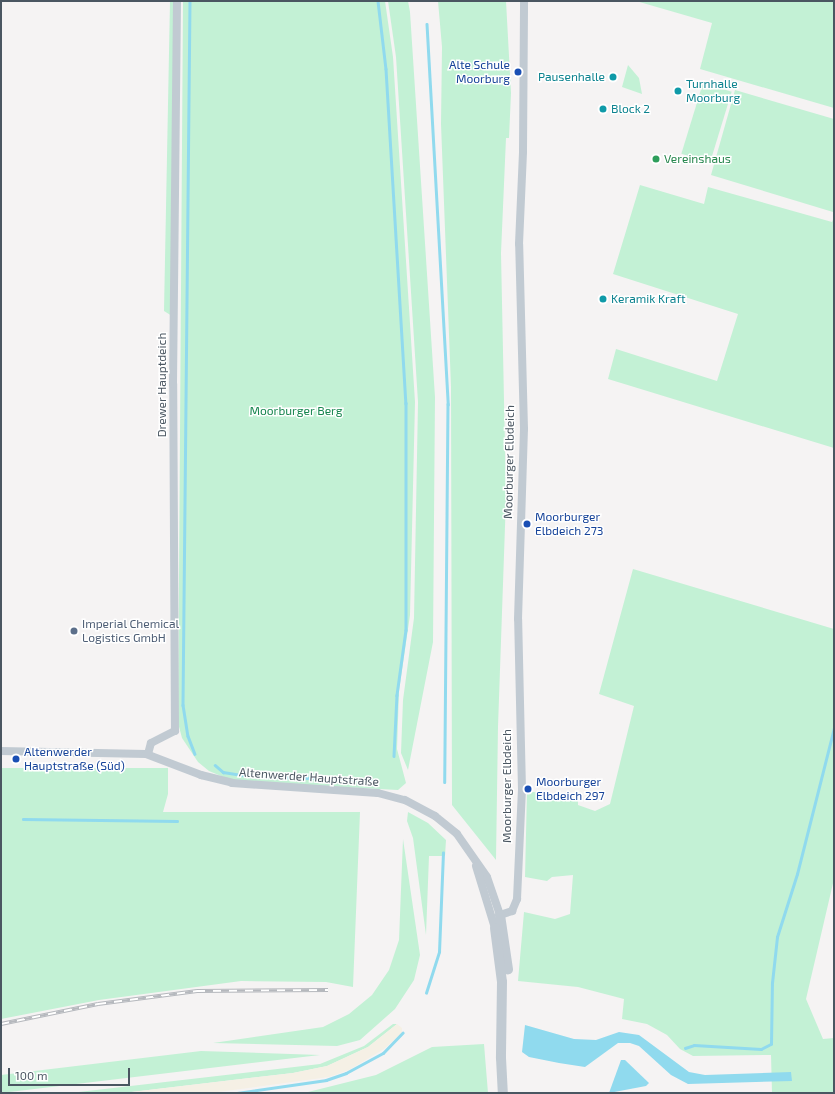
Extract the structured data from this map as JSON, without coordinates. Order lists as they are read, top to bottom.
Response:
{
  "streets": {
    "street": ["Drewer Hauptdeich", "Moorburger Elbdeich", "Altenwerder Hauptstraße"]
  },
  "crossings": [
    ["Drewer Hauptdeich", "Altenwerder Hauptstraße"],
    ["Moorburger Elbdeich", "Altenwerder Hauptstraße"]
  ],
  "parks": ["Moorburger Berg"],
  "places": [
    "Alte Schule Moorburg",
    "Pausenhalle",
    "Turnhalle Moorburg",
    "Block 2",
    "Vereinshaus",
    "Keramik Kraft",
    "Moorburger Elbdeich 273",
    "Imperial Chemical Logistics GmbH",
    "Altenwerder Hauptstraße (Süd)",
    "Moorburger Elbdeich 297"
  ],
  "scale_bar": "100 m"
}
